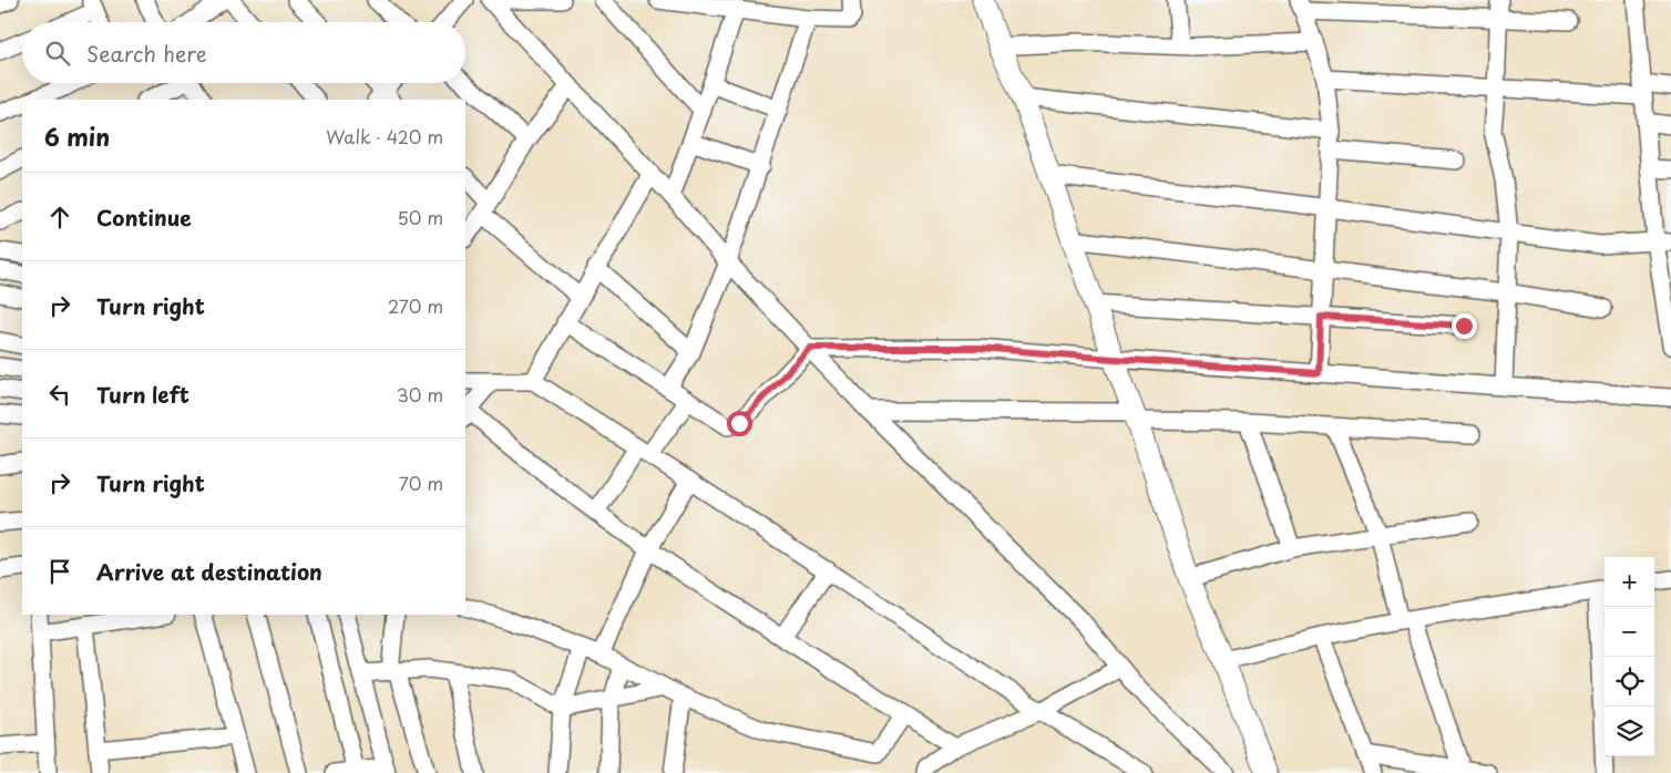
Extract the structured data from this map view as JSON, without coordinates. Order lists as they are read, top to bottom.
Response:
{
  "page": {
    "search": "Search here",
    "heading": ["6 min", "Walk · 420 m"],
    "list": [
      ["Continue", "50 m"],
      ["Turn right", "270 m"],
      ["Turn left", "30 m"],
      ["Turn right", "70 m"],
      "Arrive at destination"
    ],
    "map_buttons": ["+", "−"]
  }
}
